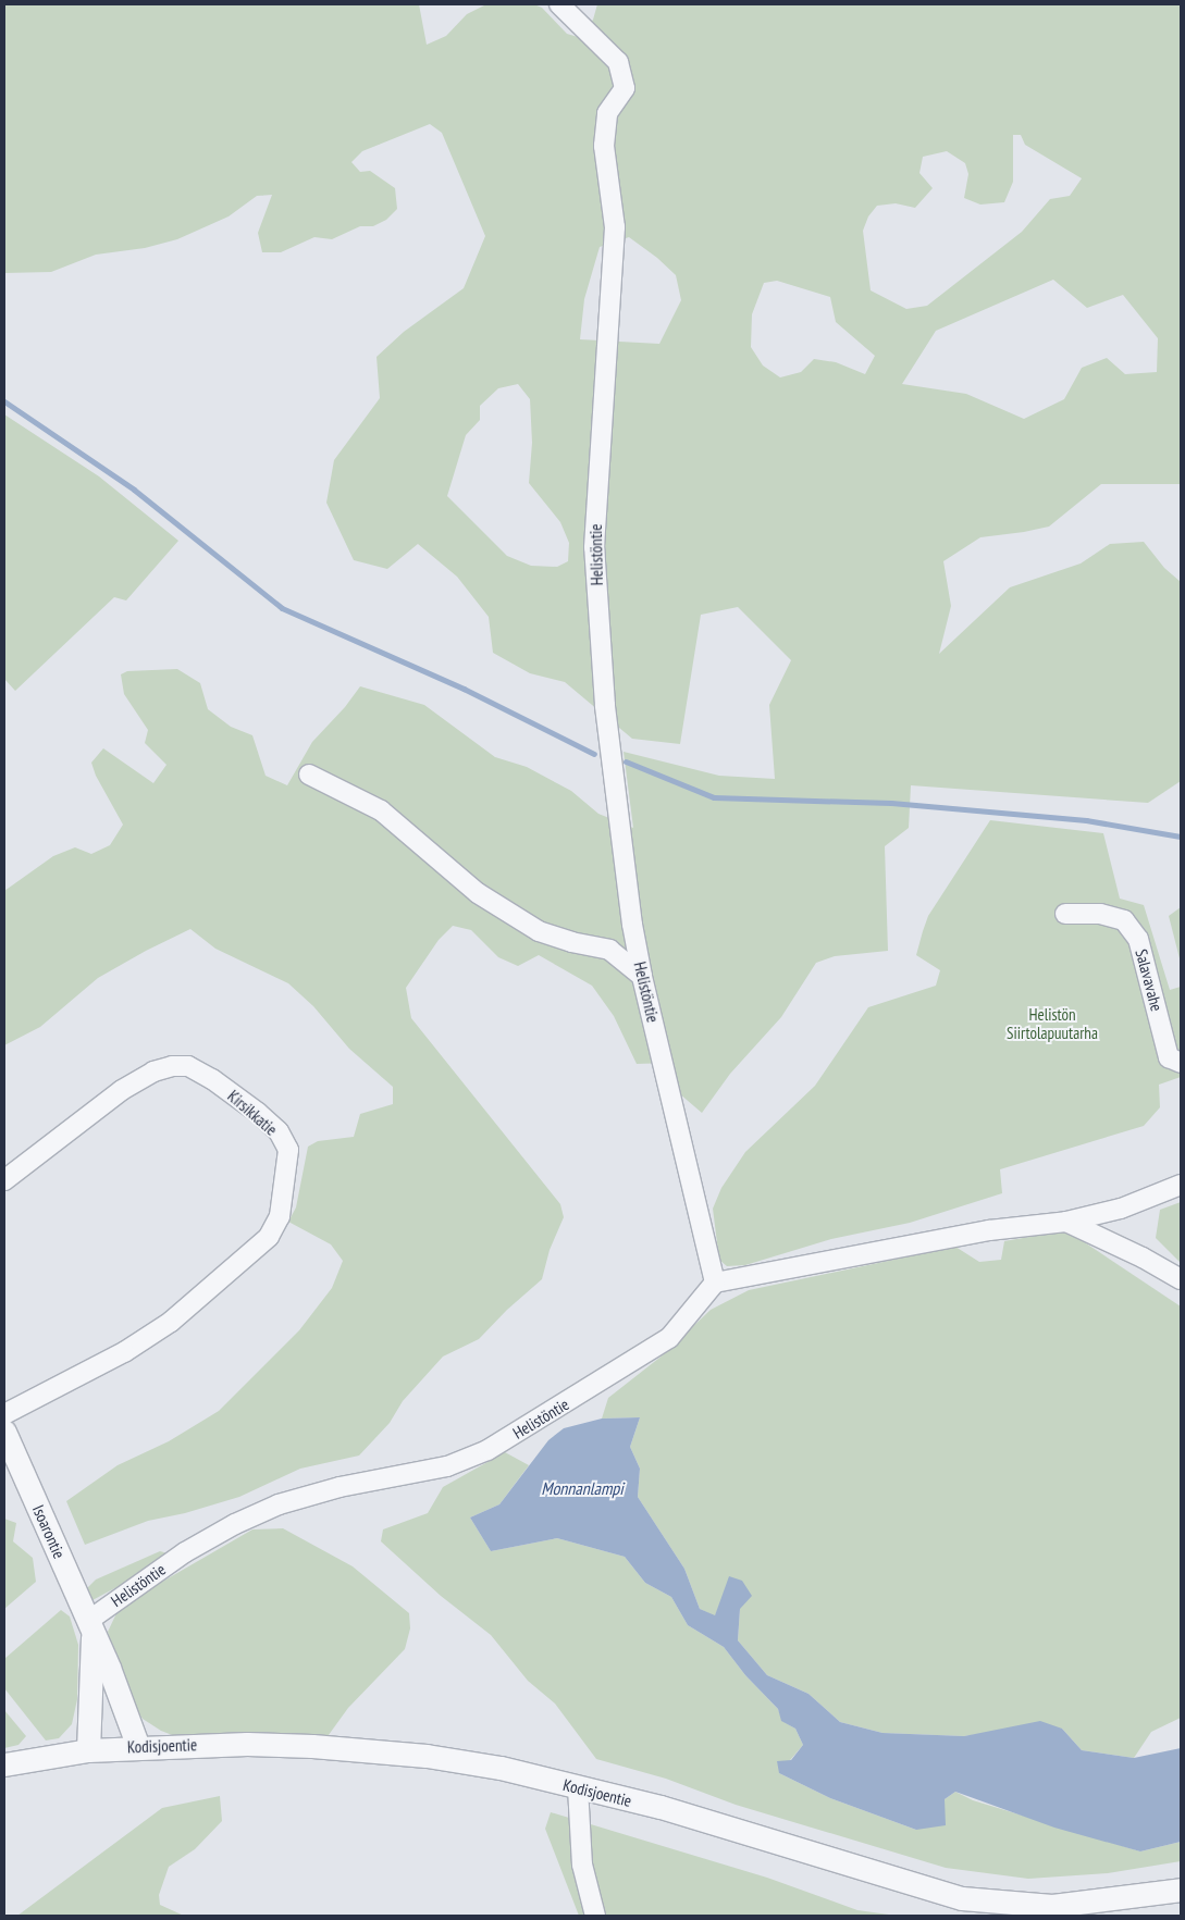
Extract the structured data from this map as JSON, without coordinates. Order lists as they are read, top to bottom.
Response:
{
  "streets": {
    "street": [
      "Helistöntie",
      "Salavavahe",
      "Kirsikkatie",
      "Isoarontie",
      "Kodisjoentie"
    ]
  },
  "crossings": [
    ["Helistöntie", "Isoarontie"],
    ["Isoarontie", "Kodisjoentie"]
  ],
  "water": ["Monnanlampi"],
  "parks": ["Helistön Siirtolapuutarha"]
}
